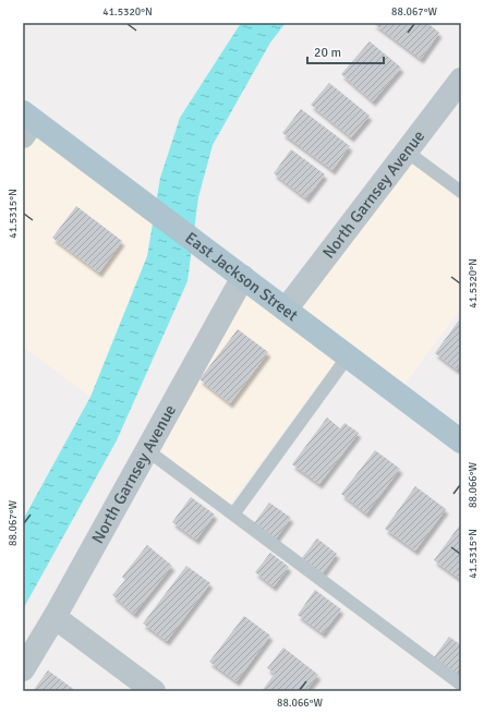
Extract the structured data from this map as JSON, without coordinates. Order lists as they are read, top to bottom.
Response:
{
  "streets": {
    "main road": ["East Jackson Street"],
    "street": ["North Garnsey Avenue"]
  },
  "crossings": [
    ["North Garnsey Avenue", "East Jackson Street"]
  ],
  "scale_bar": "20 m",
  "coordinates": [
    "41.5320°N",
    "88.067°W",
    "41.5315°N",
    "88.066°W"
  ]
}
